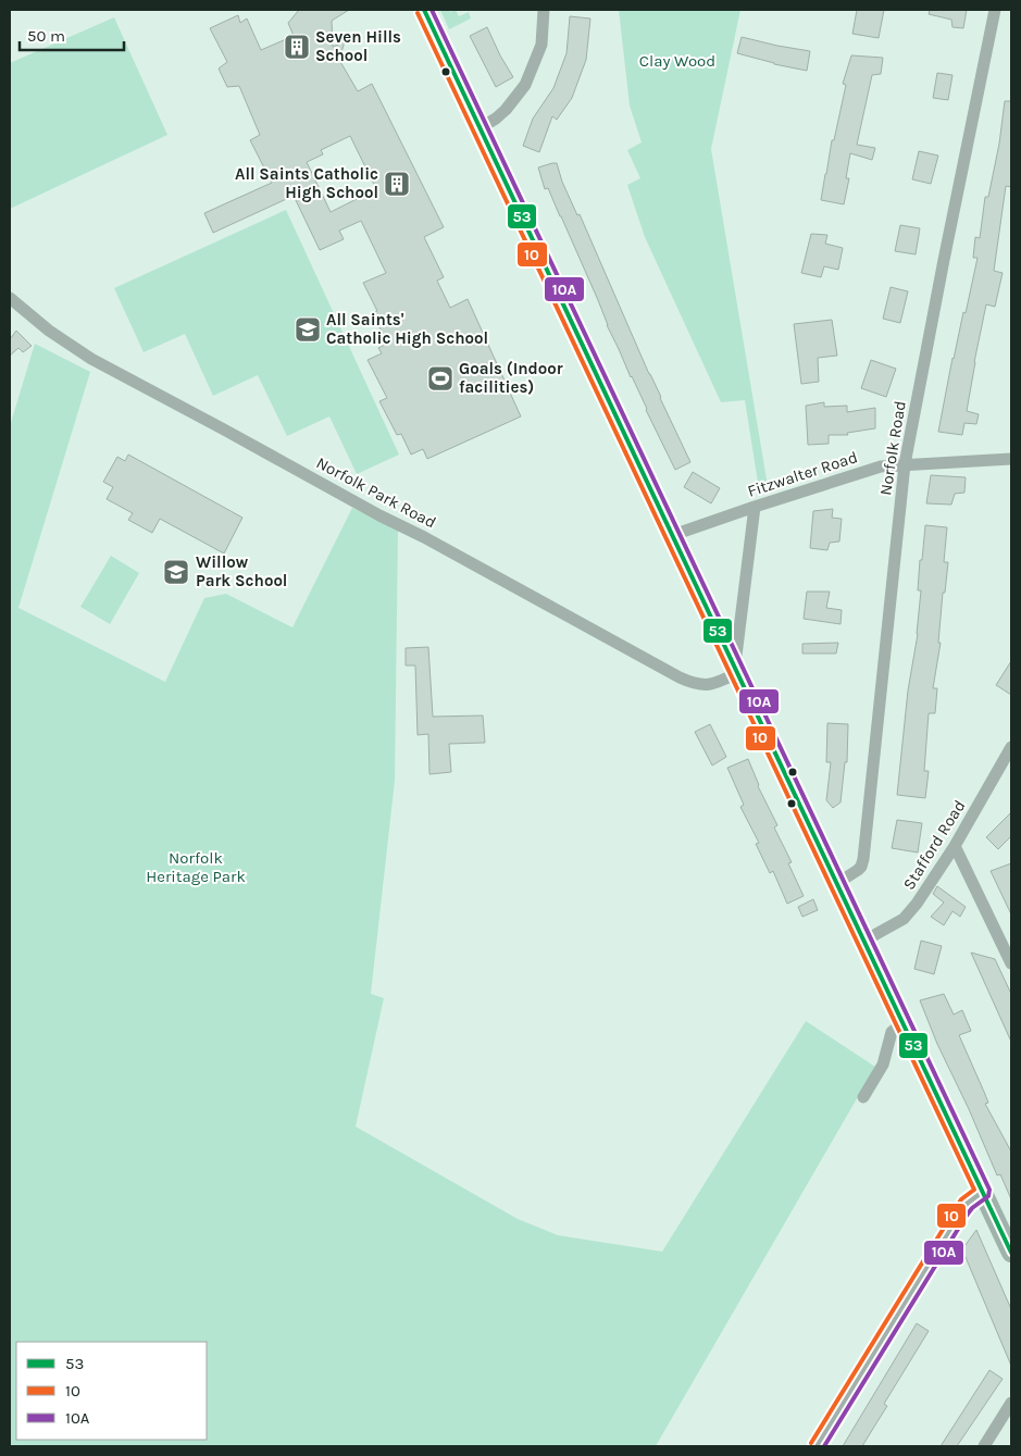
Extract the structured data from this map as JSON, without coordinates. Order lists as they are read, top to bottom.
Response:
{
  "streets": {
    "street": [
      "Norfolk Road",
      "Fitzwalter Road",
      "Norfolk Park Road",
      "Stafford Road"
    ]
  },
  "crossings": [
    ["Norfolk Road", "Fitzwalter Road"]
  ],
  "parks": ["Clay Wood", "Norfolk Heritage Park"],
  "places": {
    "building": ["Seven Hills School", "All Saints Catholic High School"],
    "school or university": ["All Saints' Catholic High School", "Willow Park School"],
    "sports": ["Goals (Indoor facilities)"]
  },
  "lines": ["transit line 53", "transit line 10A", "transit line 10"],
  "legend": ["53", "10", "10A"],
  "scale_bar": "50 m"
}
